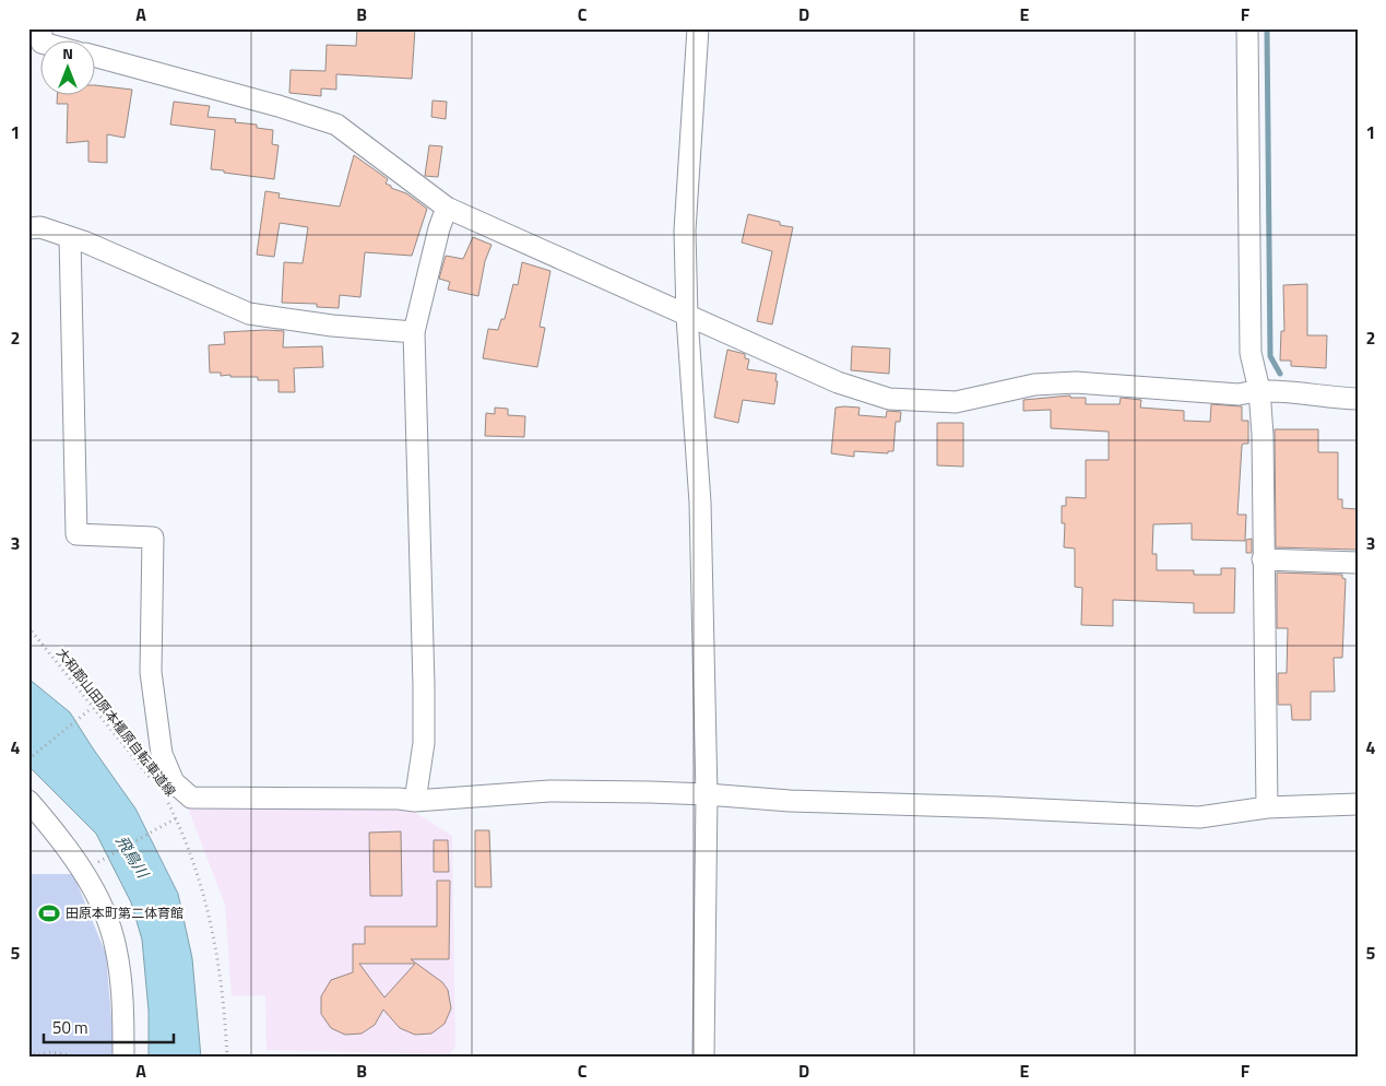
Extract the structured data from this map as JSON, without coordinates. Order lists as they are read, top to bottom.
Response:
{
  "streets": {
    "path": ["大和郡山田原本橿原自転車道線"]
  },
  "water": ["飛鳥川"],
  "places": {
    "sports": ["田原本町第二体育館"]
  },
  "scale_bar": "50 m",
  "north": "top",
  "grid": {
    "columns": [
      "A",
      "B",
      "C",
      "D",
      "E",
      "F"
    ],
    "rows": [
      "1",
      "2",
      "3",
      "4",
      "5"
    ]
  }
}
